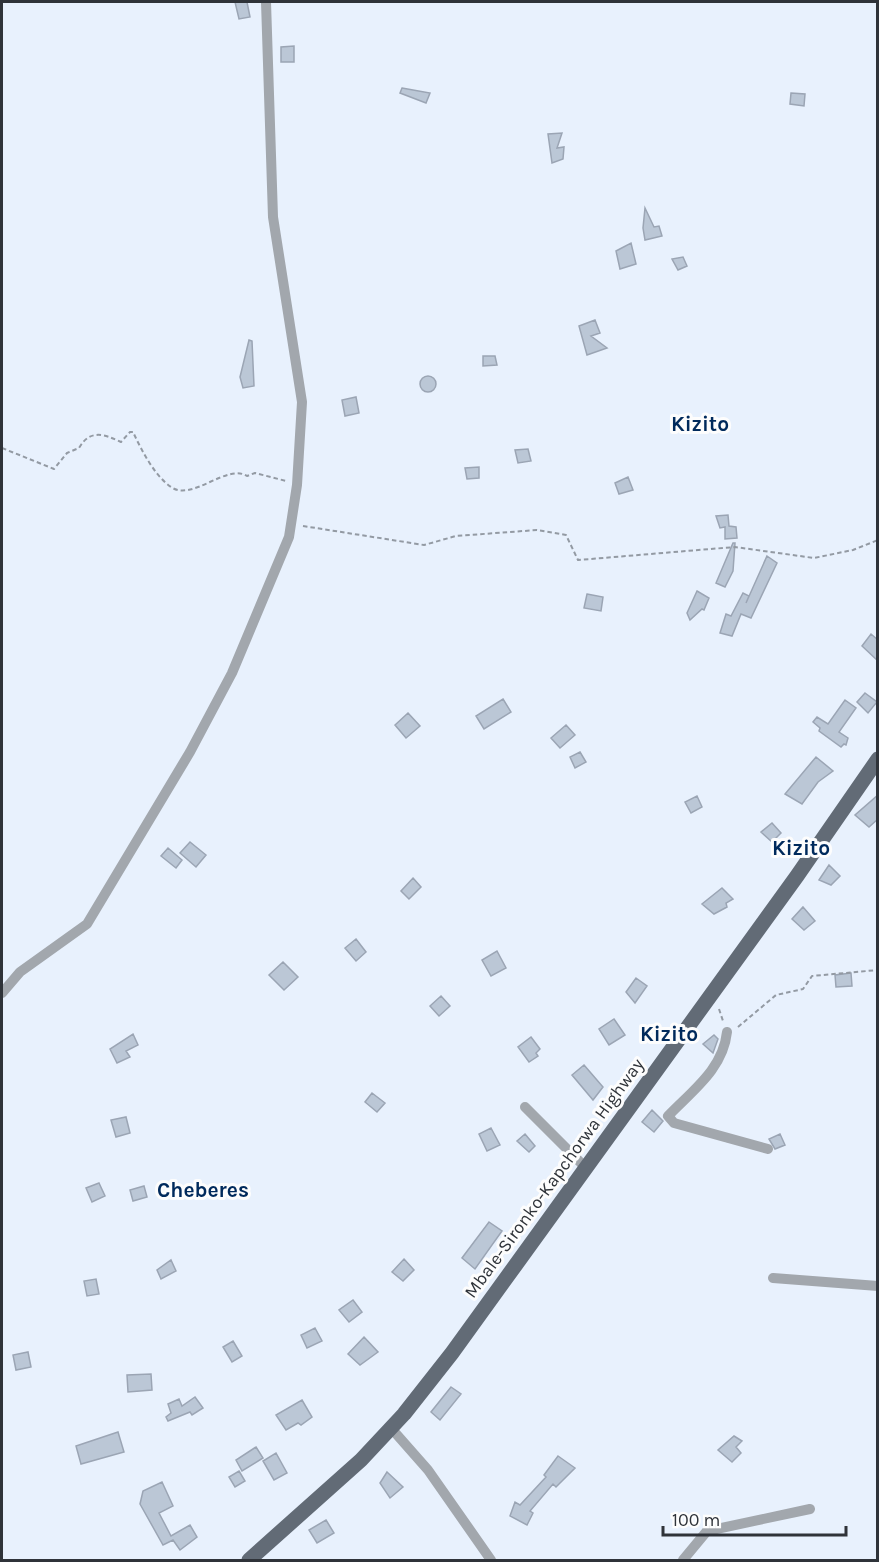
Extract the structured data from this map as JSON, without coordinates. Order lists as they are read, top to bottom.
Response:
{
  "streets": {
    "main road": ["Mbale-Sironko-Kapchorwa Highway"]
  },
  "districts": [
    "Kizito",
    "Kizito",
    "Kizito",
    "Cheberes"
  ],
  "scale_bar": "100 m"
}
